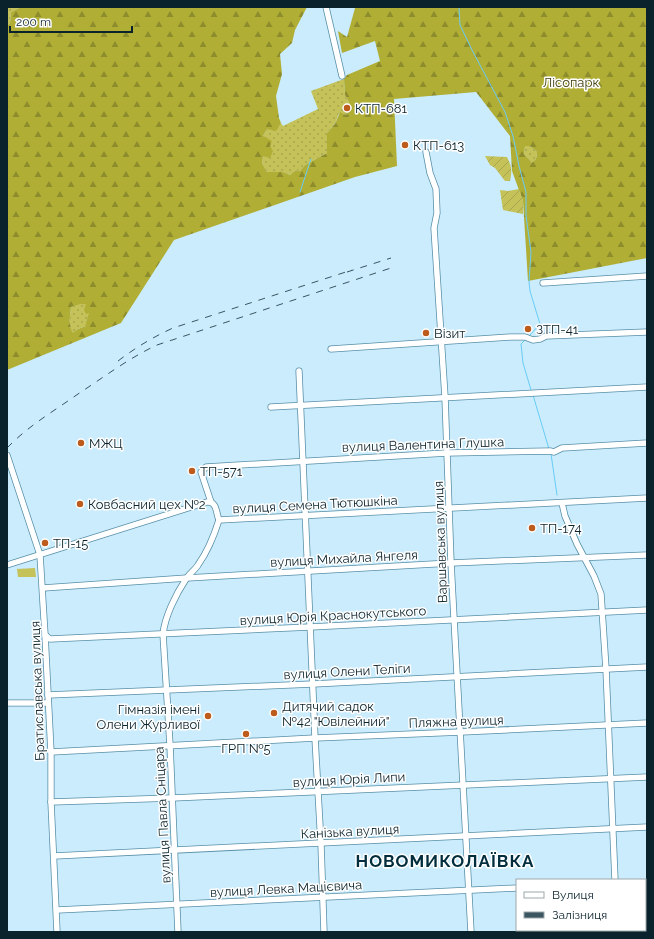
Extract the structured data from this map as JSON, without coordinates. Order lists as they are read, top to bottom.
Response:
{
  "streets": {
    "street": [
      "вулиця Валентина Глушка",
      "вулиця Семена Тютюшкіна",
      "Варшавська вулиця",
      "вулиця Михайла Янгеля",
      "вулиця Юрія Краснокутського",
      "вулиця Олени Теліги",
      "Братиславська вулиця",
      "Пляжна вулиця",
      "вулиця Юрія Липи",
      "вулиця Павла Сніцара",
      "Канізька вулиця",
      "вулиця Левка Мацієвича"
    ]
  },
  "crossings": [
    ["вулиця Валентина Глушка", "вулиця Семена Тютюшкіна"],
    ["вулиця Валентина Глушка", "Варшавська вулиця"],
    ["вулиця Семена Тютюшкіна", "Варшавська вулиця"],
    ["вулиця Семена Тютюшкіна", "вулиця Павла Сніцара"],
    ["Варшавська вулиця", "вулиця Михайла Янгеля"],
    ["Варшавська вулиця", "вулиця Юрія Краснокутського"],
    ["Варшавська вулиця", "вулиця Олени Теліги"],
    ["Варшавська вулиця", "Пляжна вулиця"],
    ["Варшавська вулиця", "вулиця Юрія Липи"],
    ["Варшавська вулиця", "Канізька вулиця"],
    ["Варшавська вулиця", "вулиця Левка Мацієвича"],
    ["вулиця Михайла Янгеля", "Братиславська вулиця"],
    ["вулиця Михайла Янгеля", "вулиця Павла Сніцара"],
    ["вулиця Юрія Краснокутського", "Братиславська вулиця"],
    ["вулиця Юрія Краснокутського", "вулиця Павла Сніцара"],
    ["вулиця Олени Теліги", "Братиславська вулиця"],
    ["вулиця Олени Теліги", "вулиця Павла Сніцара"],
    ["Братиславська вулиця", "Пляжна вулиця"],
    ["Братиславська вулиця", "вулиця Юрія Липи"],
    ["Братиславська вулиця", "Канізька вулиця"],
    ["Братиславська вулиця", "вулиця Левка Мацієвича"],
    ["Пляжна вулиця", "вулиця Павла Сніцара"],
    ["вулиця Юрія Липи", "вулиця Павла Сніцара"],
    ["вулиця Павла Сніцара", "Канізька вулиця"],
    ["вулиця Павла Сніцара", "вулиця Левка Мацієвича"]
  ],
  "districts": ["НОВОМИКОЛАЇВКА"],
  "parks": ["Лісопарк"],
  "places": [
    "КТП-681",
    "КТП-613",
    "ЗТП-41",
    "Візит",
    "МЖЦ",
    "ТП-571",
    "Ковбасний цех №2",
    "ТП-174",
    "ТП-15",
    "Дитячий садок №42 \"Ювілейний\"",
    "Гімназія імені Олени Журливої",
    "ГРП №5"
  ],
  "legend": ["Вулиця", "Залізниця"],
  "scale_bar": "200 m"
}
